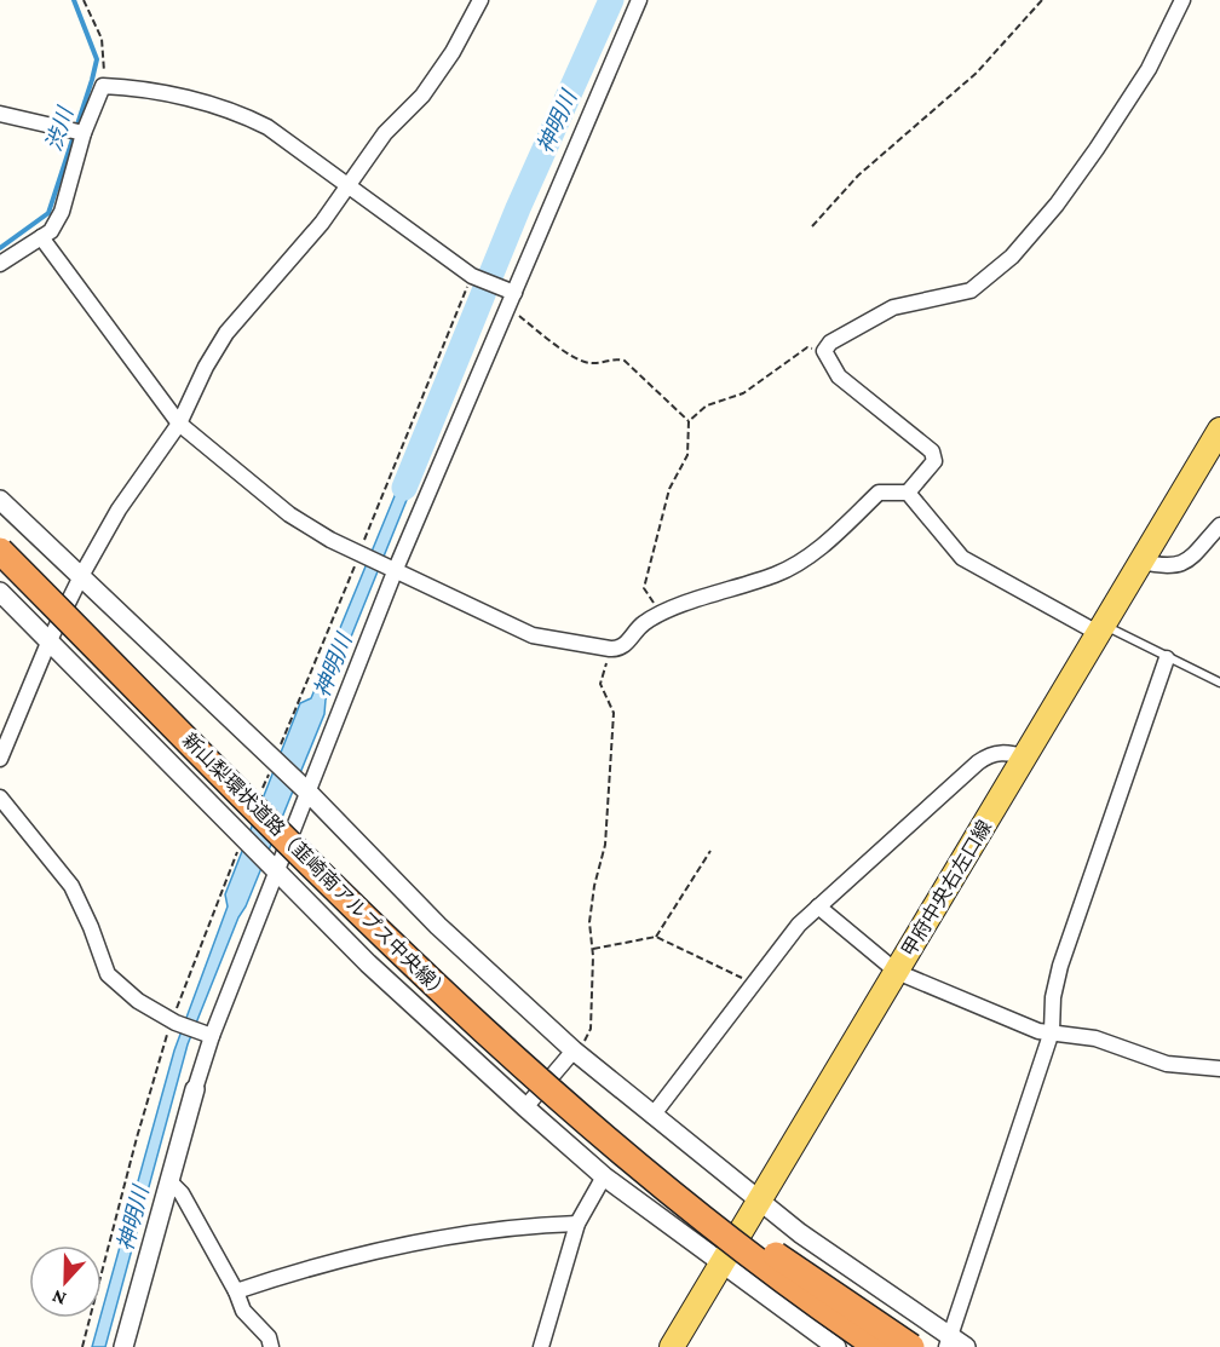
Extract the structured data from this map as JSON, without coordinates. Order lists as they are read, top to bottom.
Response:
{
  "streets": {
    "highway": ["新山梨環状道路（韮崎南アルプス中央線）"],
    "main road": ["甲府中央右左口線"]
  },
  "water": ["神明川", "渋川"],
  "north": "bottom"
}
